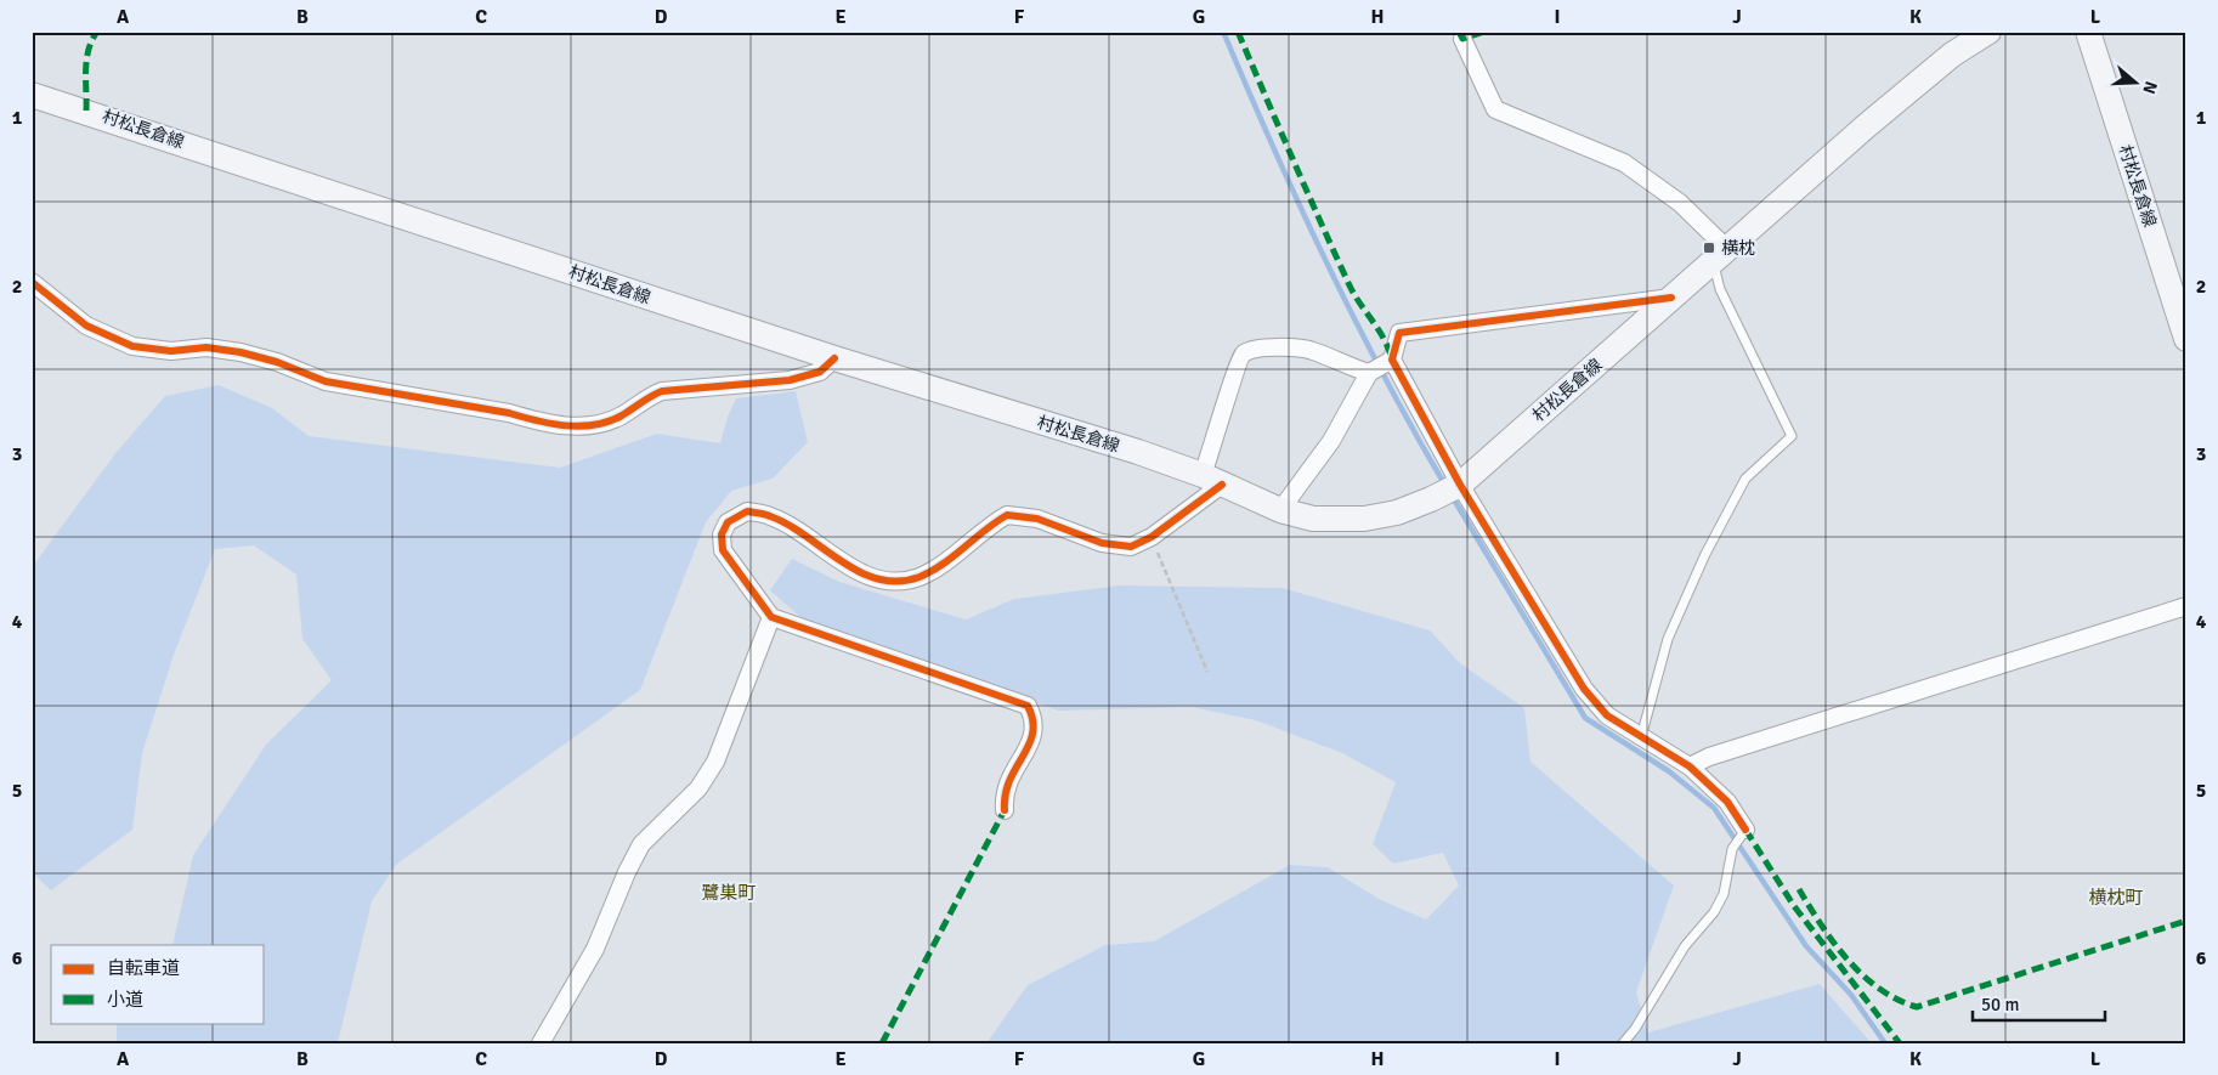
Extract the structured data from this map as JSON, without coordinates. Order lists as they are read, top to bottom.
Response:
{
  "streets": {
    "main road": ["村松長倉線"]
  },
  "districts": ["鷺巣町", "横枕町"],
  "places": {
    "transit": ["横枕"]
  },
  "legend": ["自転車道", "小道"],
  "scale_bar": "50 m",
  "north": "right",
  "grid": {
    "columns": [
      "A",
      "B",
      "C",
      "D",
      "E",
      "F",
      "G",
      "H",
      "I",
      "J",
      "K",
      "L"
    ],
    "rows": [
      "1",
      "2",
      "3",
      "4",
      "5",
      "6"
    ]
  }
}
